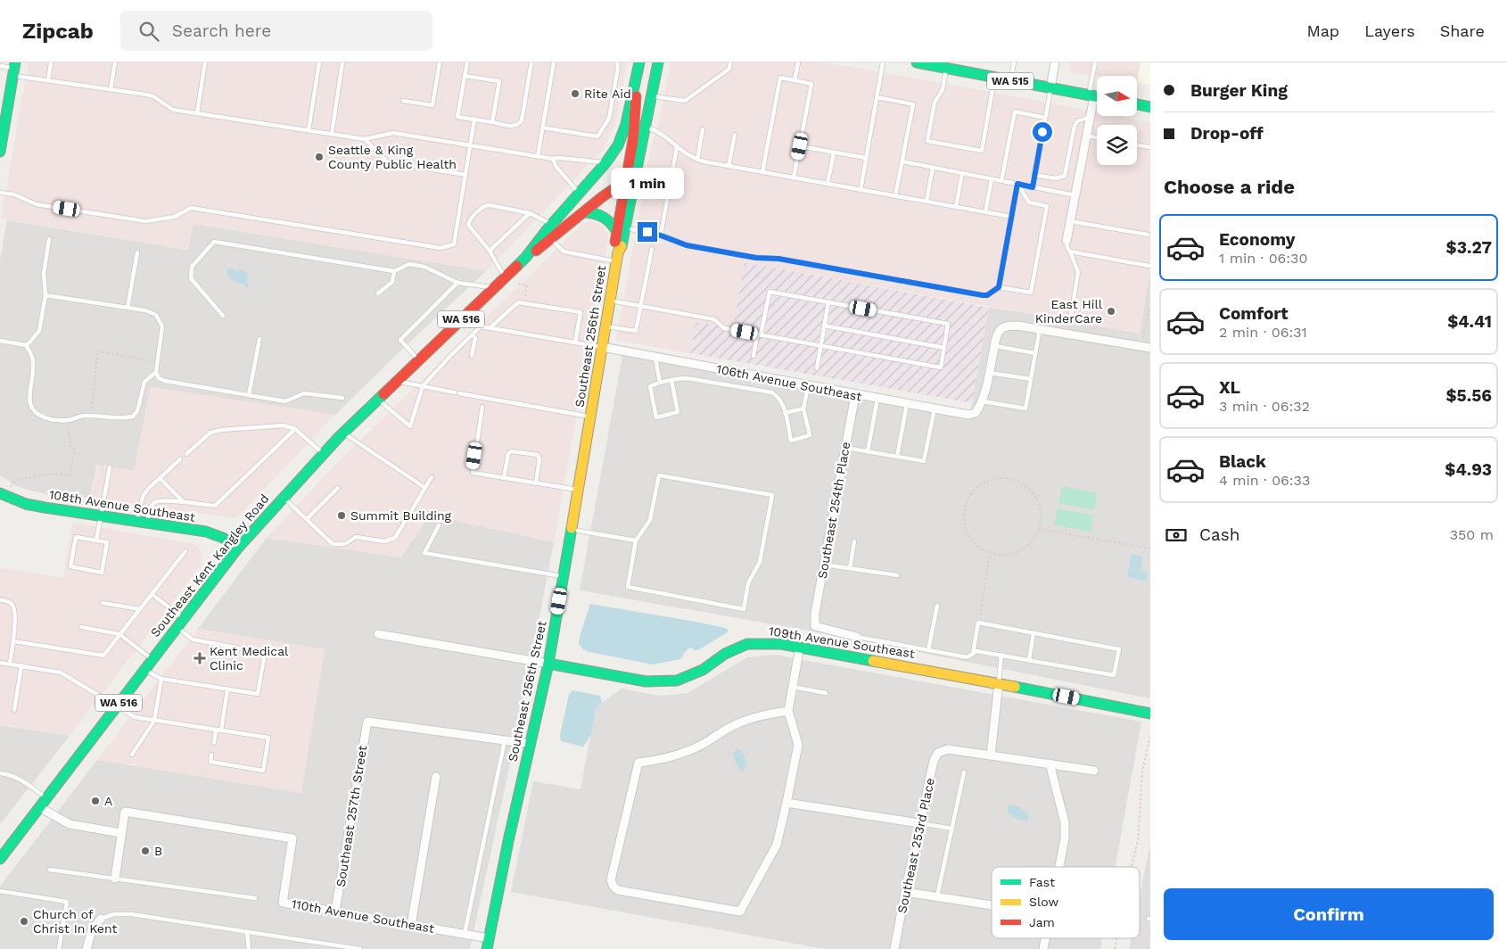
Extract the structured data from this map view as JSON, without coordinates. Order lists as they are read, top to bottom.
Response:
{
  "streets": {
    "main road": [
      "WA 515",
      "WA 516",
      "Southeast 256th Street",
      "108th Avenue Southeast",
      "Southeast Kent Kangley Road",
      "109th Avenue Southeast"
    ],
    "street": [
      "106th Avenue Southeast",
      "Southeast 254th Place",
      "Southeast 257th Street",
      "Southeast 253rd Place",
      "110th Avenue Southeast"
    ]
  },
  "crossings": [
    ["Southeast 256th Street", "106th Avenue Southeast"],
    ["Southeast 256th Street", "Southeast Kent Kangley Road"],
    ["Southeast 256th Street", "109th Avenue Southeast"],
    ["Southeast 256th Street", "110th Avenue Southeast"],
    ["106th Avenue Southeast", "Southeast 254th Place"],
    ["108th Avenue Southeast", "Southeast Kent Kangley Road"],
    ["Southeast 257th Street", "110th Avenue Southeast"]
  ],
  "places": {
    "other": [
      "Rite Aid",
      "Seattle & King County Public Health",
      "East Hill KinderCare",
      "Summit Building",
      "A",
      "B",
      "Church of Christ In Kent"
    ],
    "health": ["Kent Medical Clinic"]
  },
  "legend": ["Fast", "Slow", "Jam"],
  "north": "right",
  "page": {
    "header": "Zipcab",
    "search": "Search here",
    "nav": ["Map", "Layers", "Share"],
    "banner": ["Burger King", "Drop-off"],
    "heading": "Choose a ride",
    "bubble": "1 min",
    "list": [
      {
        "name": "Economy",
        "note": "1 min · 06:30",
        "value": "$3.27"
      },
      {
        "name": "Comfort",
        "note": "2 min · 06:31",
        "value": "$4.41"
      },
      {
        "name": "XL",
        "note": "3 min · 06:32",
        "value": "$5.56"
      },
      {
        "name": "Black",
        "note": "4 min · 06:33",
        "value": "$4.93"
      }
    ],
    "pay": ["Cash", "350 m"],
    "buttons": "Confirm"
  }
}
